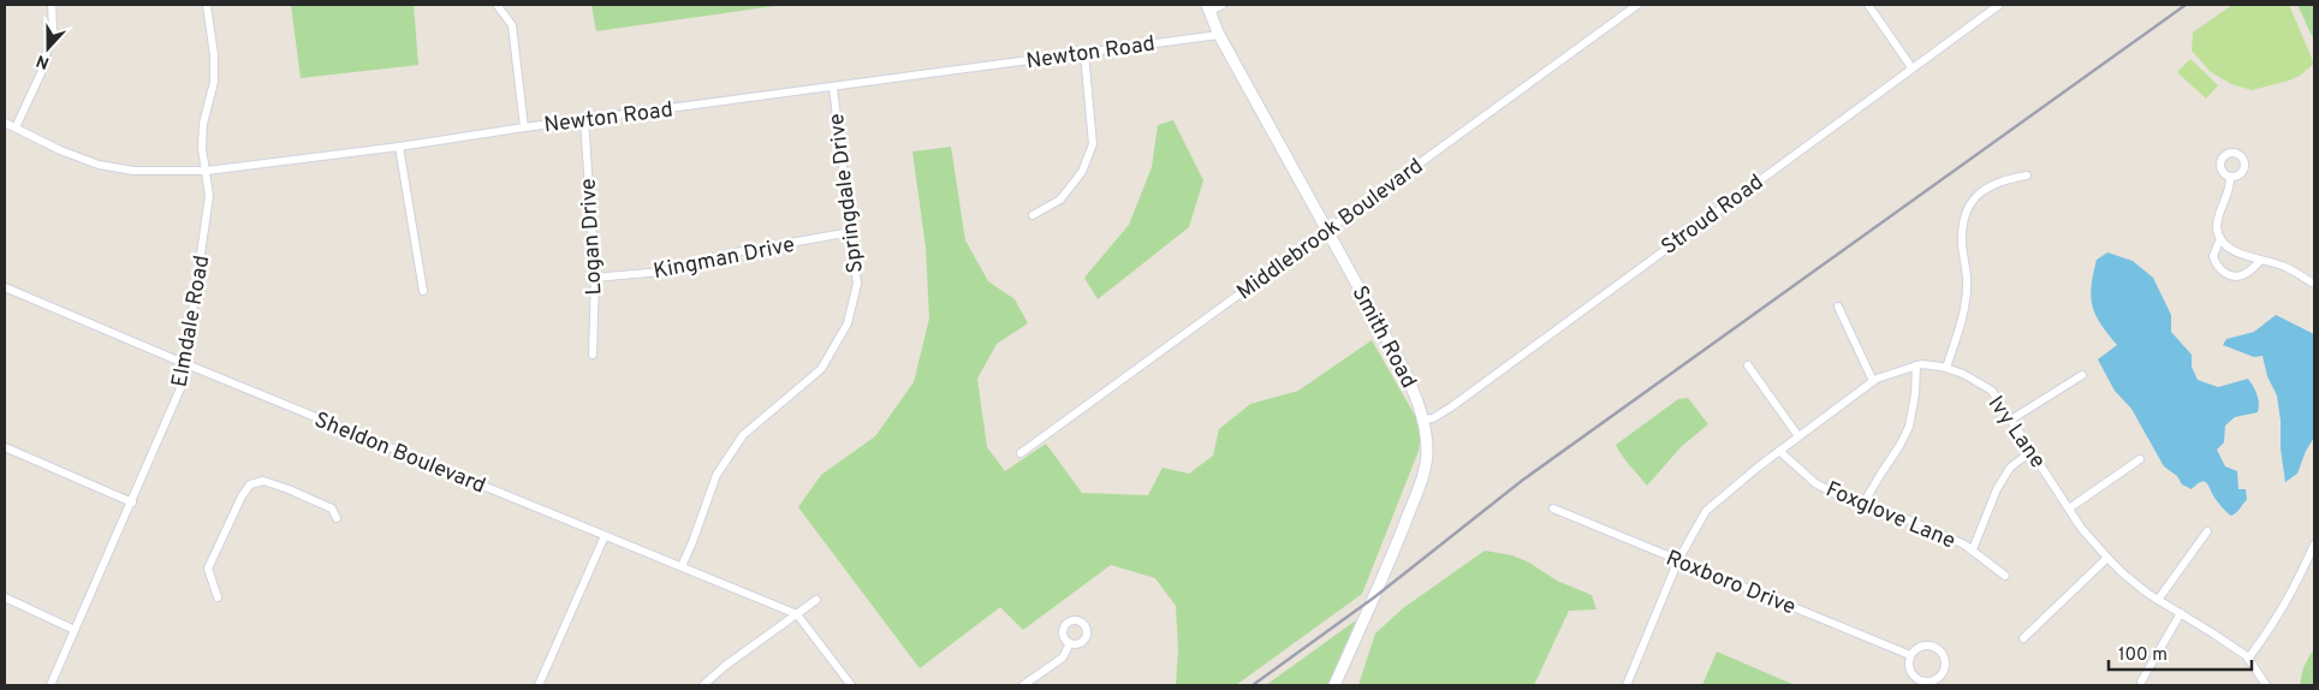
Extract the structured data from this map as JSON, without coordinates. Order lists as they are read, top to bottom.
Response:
{
  "streets": {
    "main road": ["Smith Road"],
    "street": [
      "Newton Road",
      "Springdale Drive",
      "Stroud Road",
      "Middlebrook Boulevard",
      "Logan Drive",
      "Kingman Drive",
      "Elmdale Road",
      "Ivy Lane",
      "Sheldon Boulevard",
      "Foxglove Lane",
      "Roxboro Drive"
    ]
  },
  "crossings": [
    ["Newton Road", "Springdale Drive"],
    ["Newton Road", "Logan Drive"],
    ["Newton Road", "Elmdale Road"],
    ["Newton Road", "Smith Road"],
    ["Springdale Drive", "Kingman Drive"],
    ["Springdale Drive", "Sheldon Boulevard"],
    ["Stroud Road", "Smith Road"],
    ["Middlebrook Boulevard", "Smith Road"],
    ["Logan Drive", "Kingman Drive"],
    ["Elmdale Road", "Sheldon Boulevard"],
    ["Ivy Lane", "Foxglove Lane"],
    ["Ivy Lane", "Roxboro Drive"]
  ],
  "scale_bar": "100 m",
  "north": "bottom"
}
